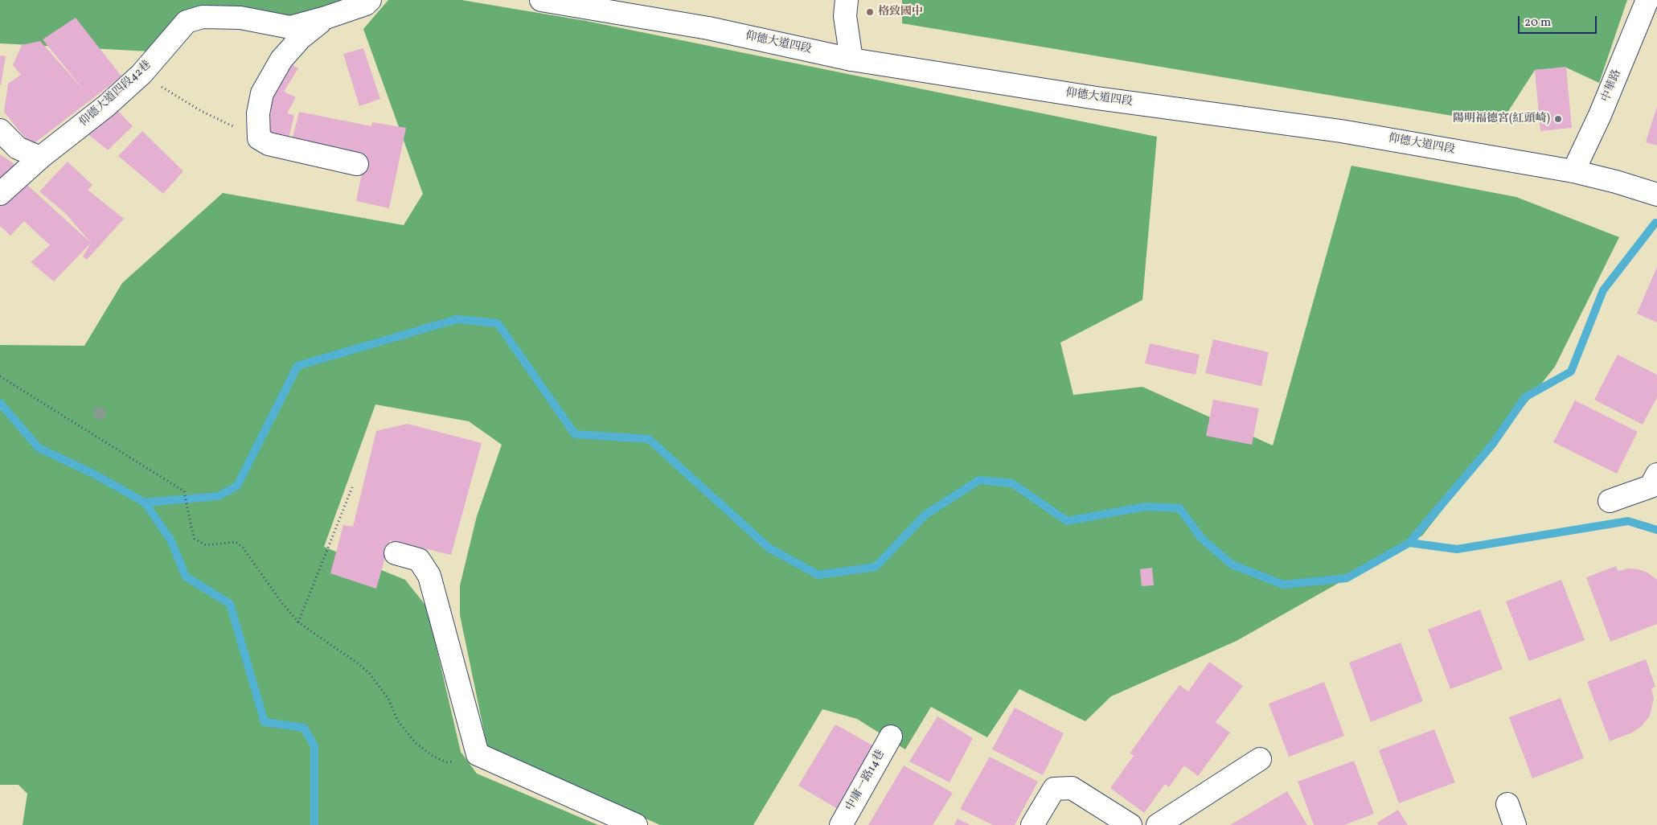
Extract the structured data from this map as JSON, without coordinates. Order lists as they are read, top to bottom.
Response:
{
  "streets": {
    "main road": [
      "仰德大道四段",
      "中華路",
      "仰德大道四段42巷",
      "中庸一路14巷"
    ]
  },
  "crossings": [
    ["仰德大道四段", "中華路"]
  ],
  "places": ["格致國中", "陽明福德宮(紅頭崎)"],
  "scale_bar": "20 m"
}
